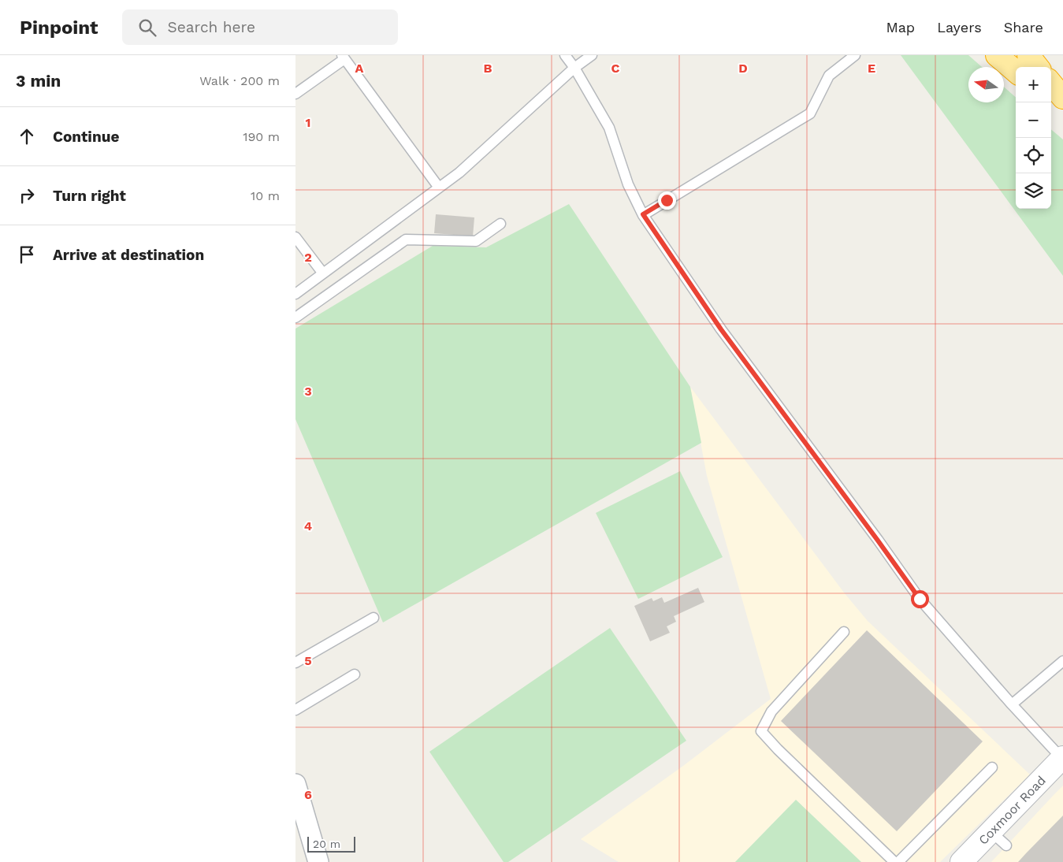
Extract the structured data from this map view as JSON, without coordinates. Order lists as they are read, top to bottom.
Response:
{
  "streets": {
    "street": ["Coxmoor Road"]
  },
  "scale_bar": "20 m",
  "north": "left",
  "page": {
    "header": "Pinpoint",
    "search": "Search here",
    "nav": ["Map", "Layers", "Share"],
    "heading": ["3 min", "Walk · 200 m"],
    "map_buttons": ["+", "−"],
    "list": [
      ["Continue", "190 m"],
      ["Turn right", "10 m"],
      "Arrive at destination"
    ],
    "scale": "20 m"
  },
  "grid": {
    "columns": [
      "A",
      "B",
      "C",
      "D",
      "E"
    ],
    "rows": [
      "1",
      "2",
      "3",
      "4",
      "5",
      "6"
    ]
  }
}
